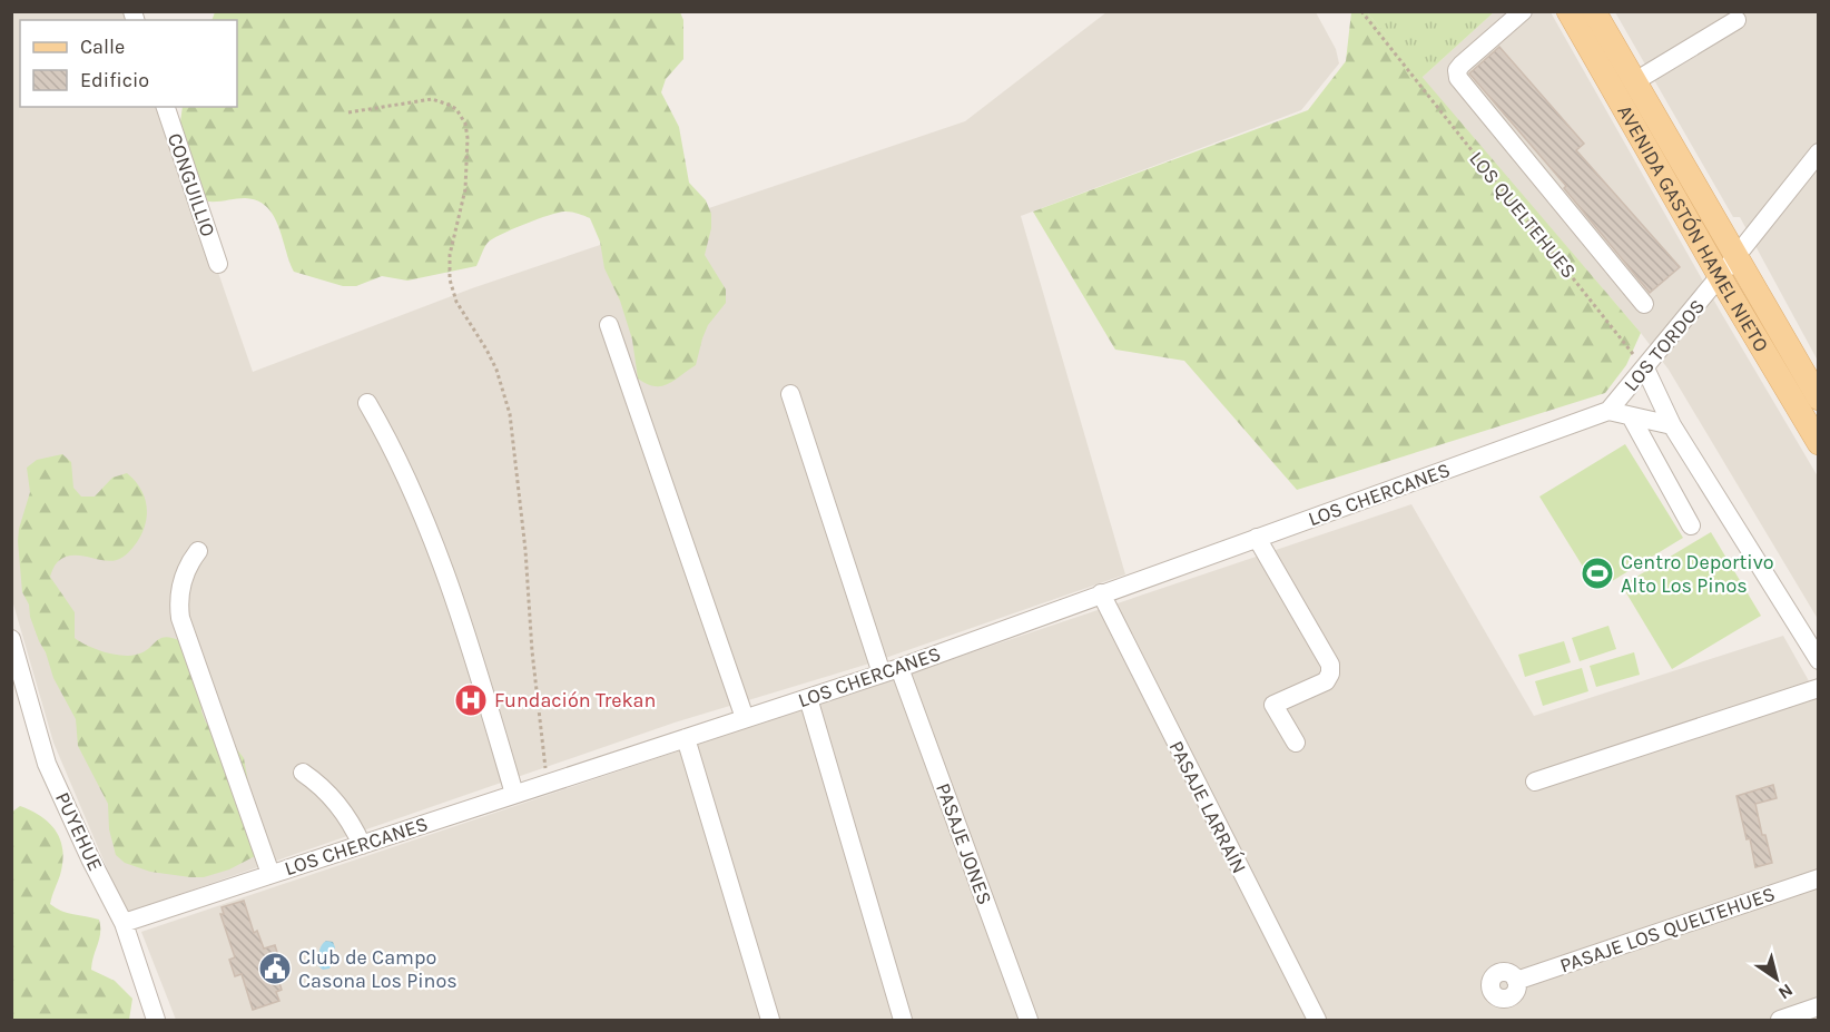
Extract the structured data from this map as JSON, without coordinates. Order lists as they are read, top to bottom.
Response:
{
  "streets": {
    "main road": ["AVENIDA GASTÓN HAMEL NIETO"],
    "street": [
      "CONGUILLIO",
      "LOS TORDOS",
      "LOS CHERCANES",
      "PASAJE LARRAÍN",
      "PUYEHUE",
      "PASAJE JONES",
      "PASAJE LOS QUELTEHUES"
    ],
    "path": ["LOS QUELTEHUES"]
  },
  "crossings": [
    ["LOS QUELTEHUES", "LOS TORDOS"],
    ["AVENIDA GASTÓN HAMEL NIETO", "LOS TORDOS"],
    ["LOS TORDOS", "LOS CHERCANES"],
    ["LOS CHERCANES", "PASAJE LARRAÍN"],
    ["LOS CHERCANES", "PUYEHUE"],
    ["LOS CHERCANES", "PASAJE JONES"]
  ],
  "places": {
    "sports": ["Centro Deportivo Alto Los Pinos"],
    "hospital": ["Fundación Trekan"],
    "public building": ["Club de Campo Casona Los Pinos"]
  },
  "legend": ["Calle", "Edificio"],
  "north": "bottom right"
}
